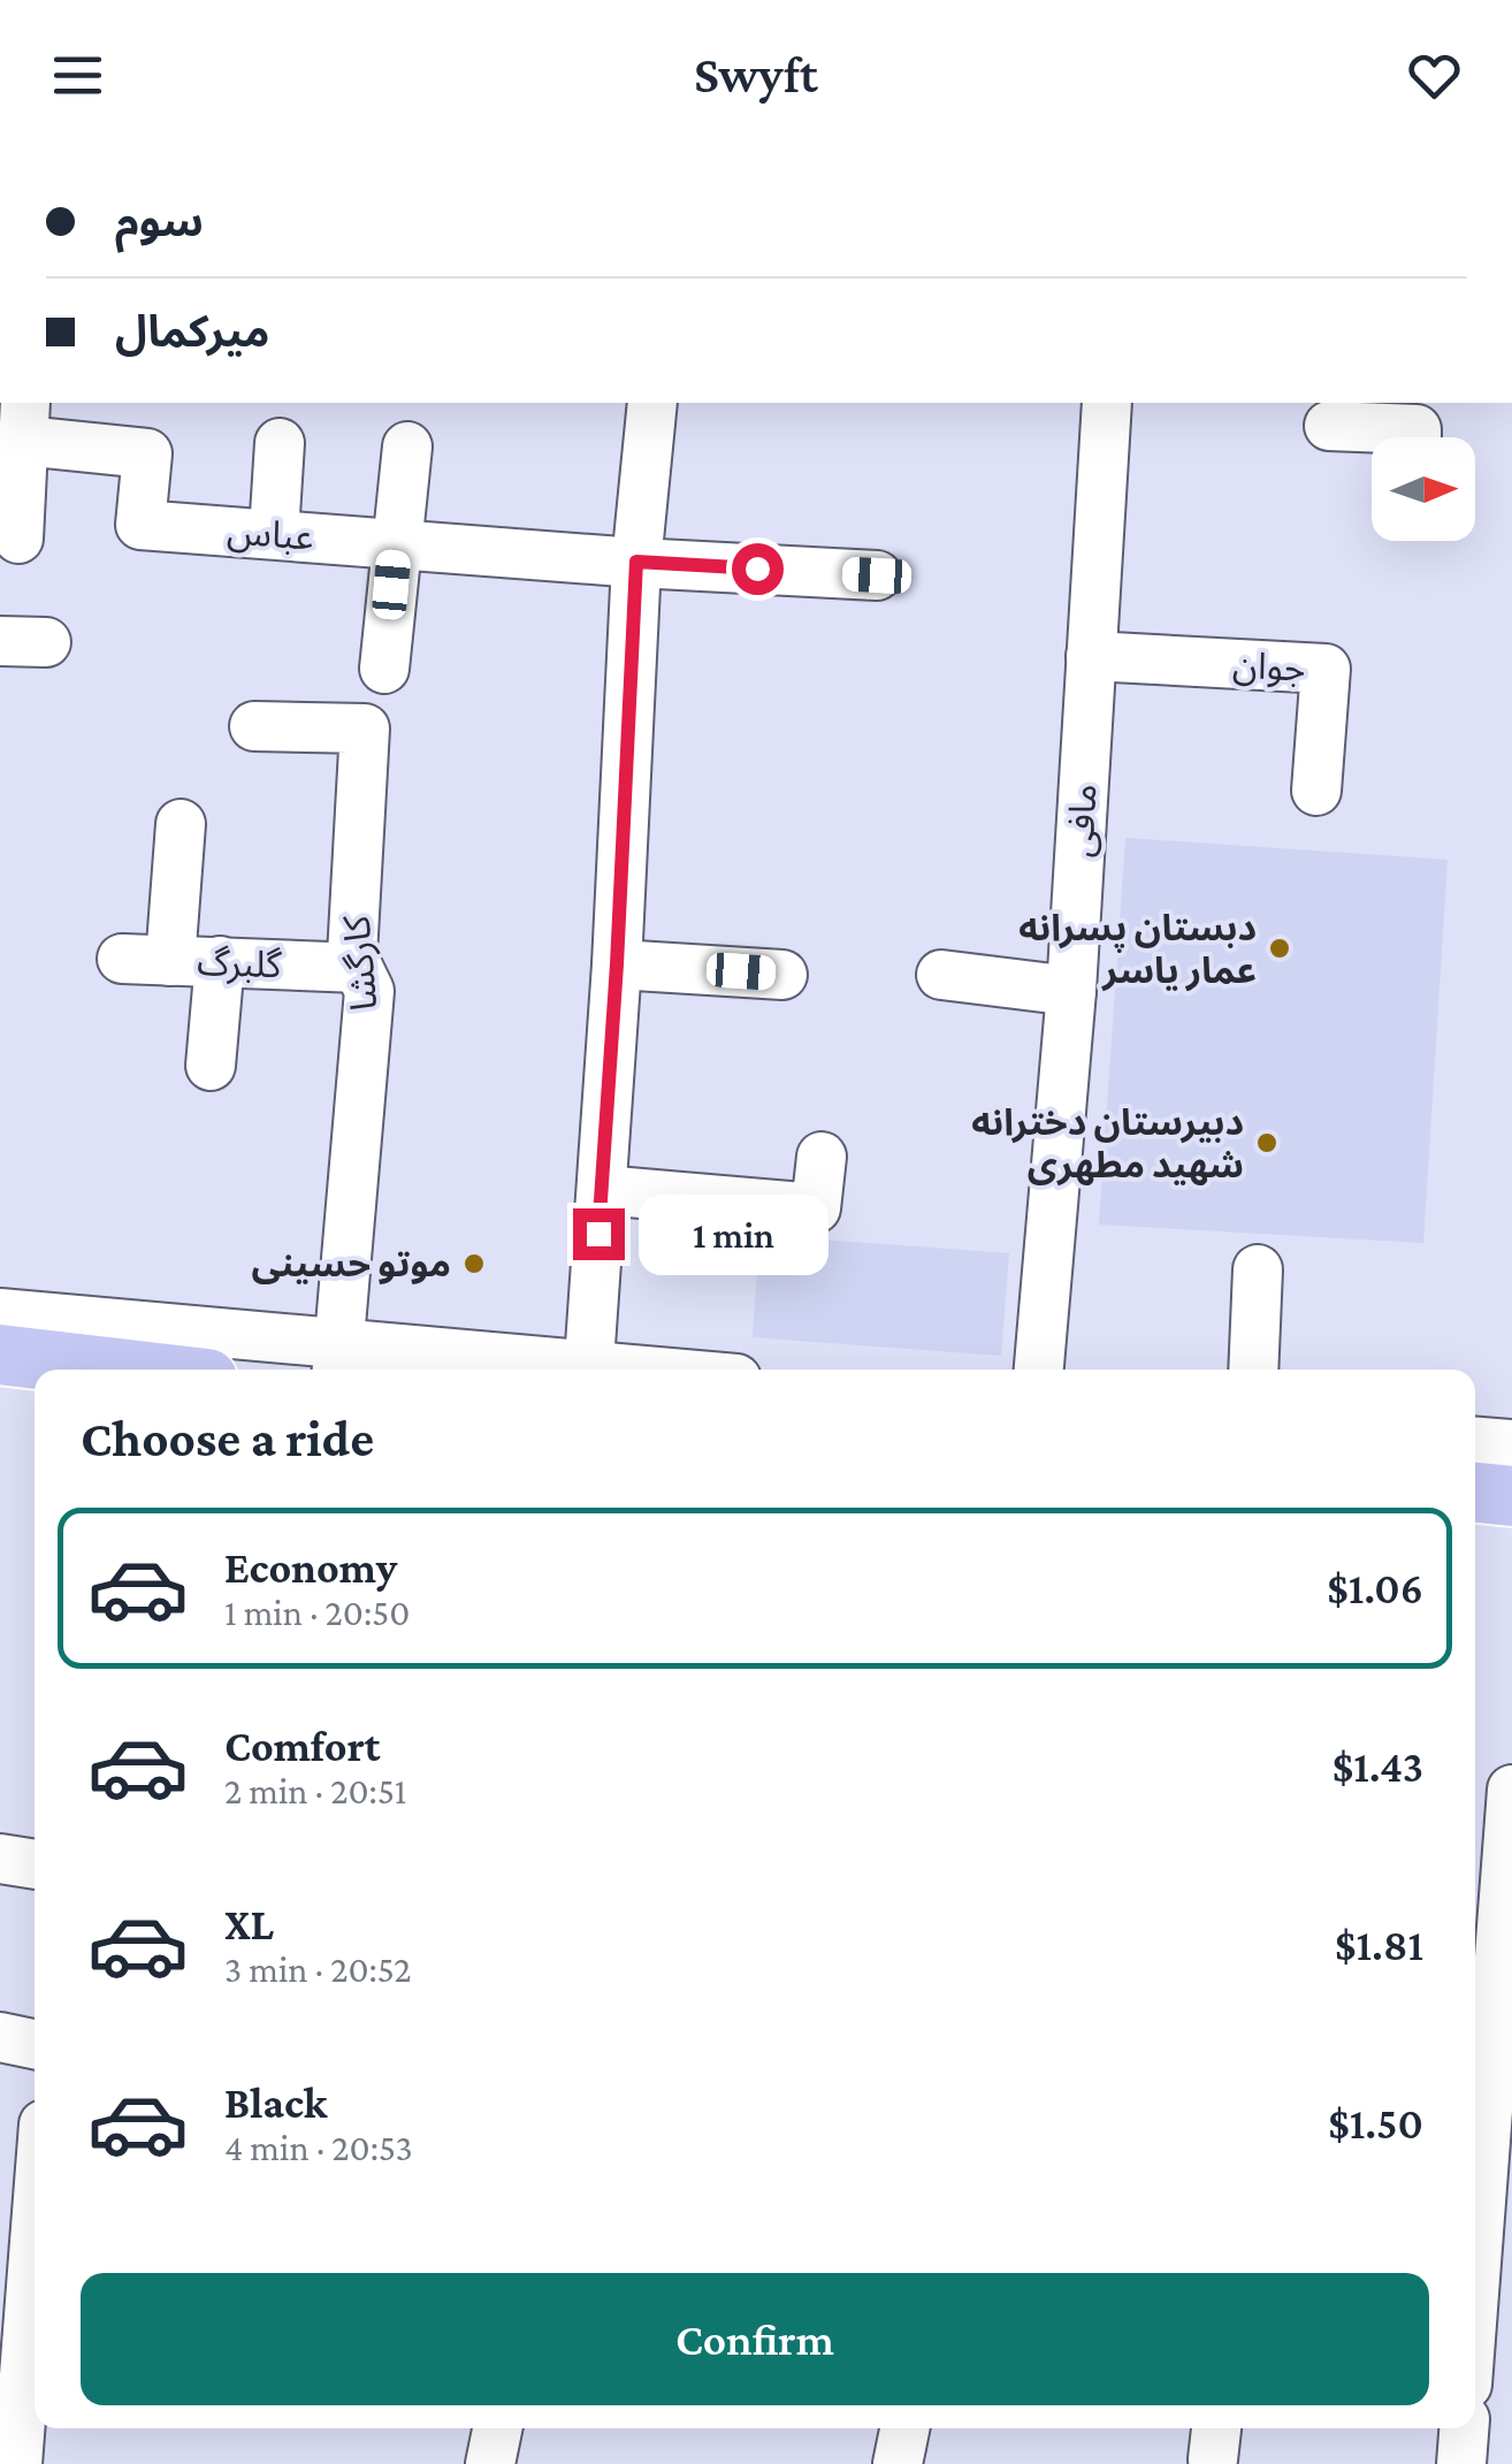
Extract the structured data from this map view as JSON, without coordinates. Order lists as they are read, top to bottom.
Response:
{
  "streets": {
    "street": [
      "عباس",
      "جوان",
      "مافی",
      "گلبرگ",
      "کارگشا"
    ]
  },
  "crossings": [
    ["جوان", "مافی"],
    ["گلبرگ", "کارگشا"]
  ],
  "places": ["دبستان پسرانه عمار یاسر", "دبیرستان دخترانه شهید مطهری", "موتو حسینی"],
  "north": "right",
  "page": {
    "header": "Swyft",
    "banner": ["سوم", "میرکمال"],
    "bubble": "1 min",
    "heading": "Choose a ride",
    "list": [
      {
        "name": "Economy",
        "note": "1 min · 20:50",
        "value": "$1.06"
      },
      {
        "name": "Comfort",
        "note": "2 min · 20:51",
        "value": "$1.43"
      },
      {
        "name": "XL",
        "note": "3 min · 20:52",
        "value": "$1.81"
      },
      {
        "name": "Black",
        "note": "4 min · 20:53",
        "value": "$1.50"
      }
    ],
    "buttons": "Confirm"
  }
}
